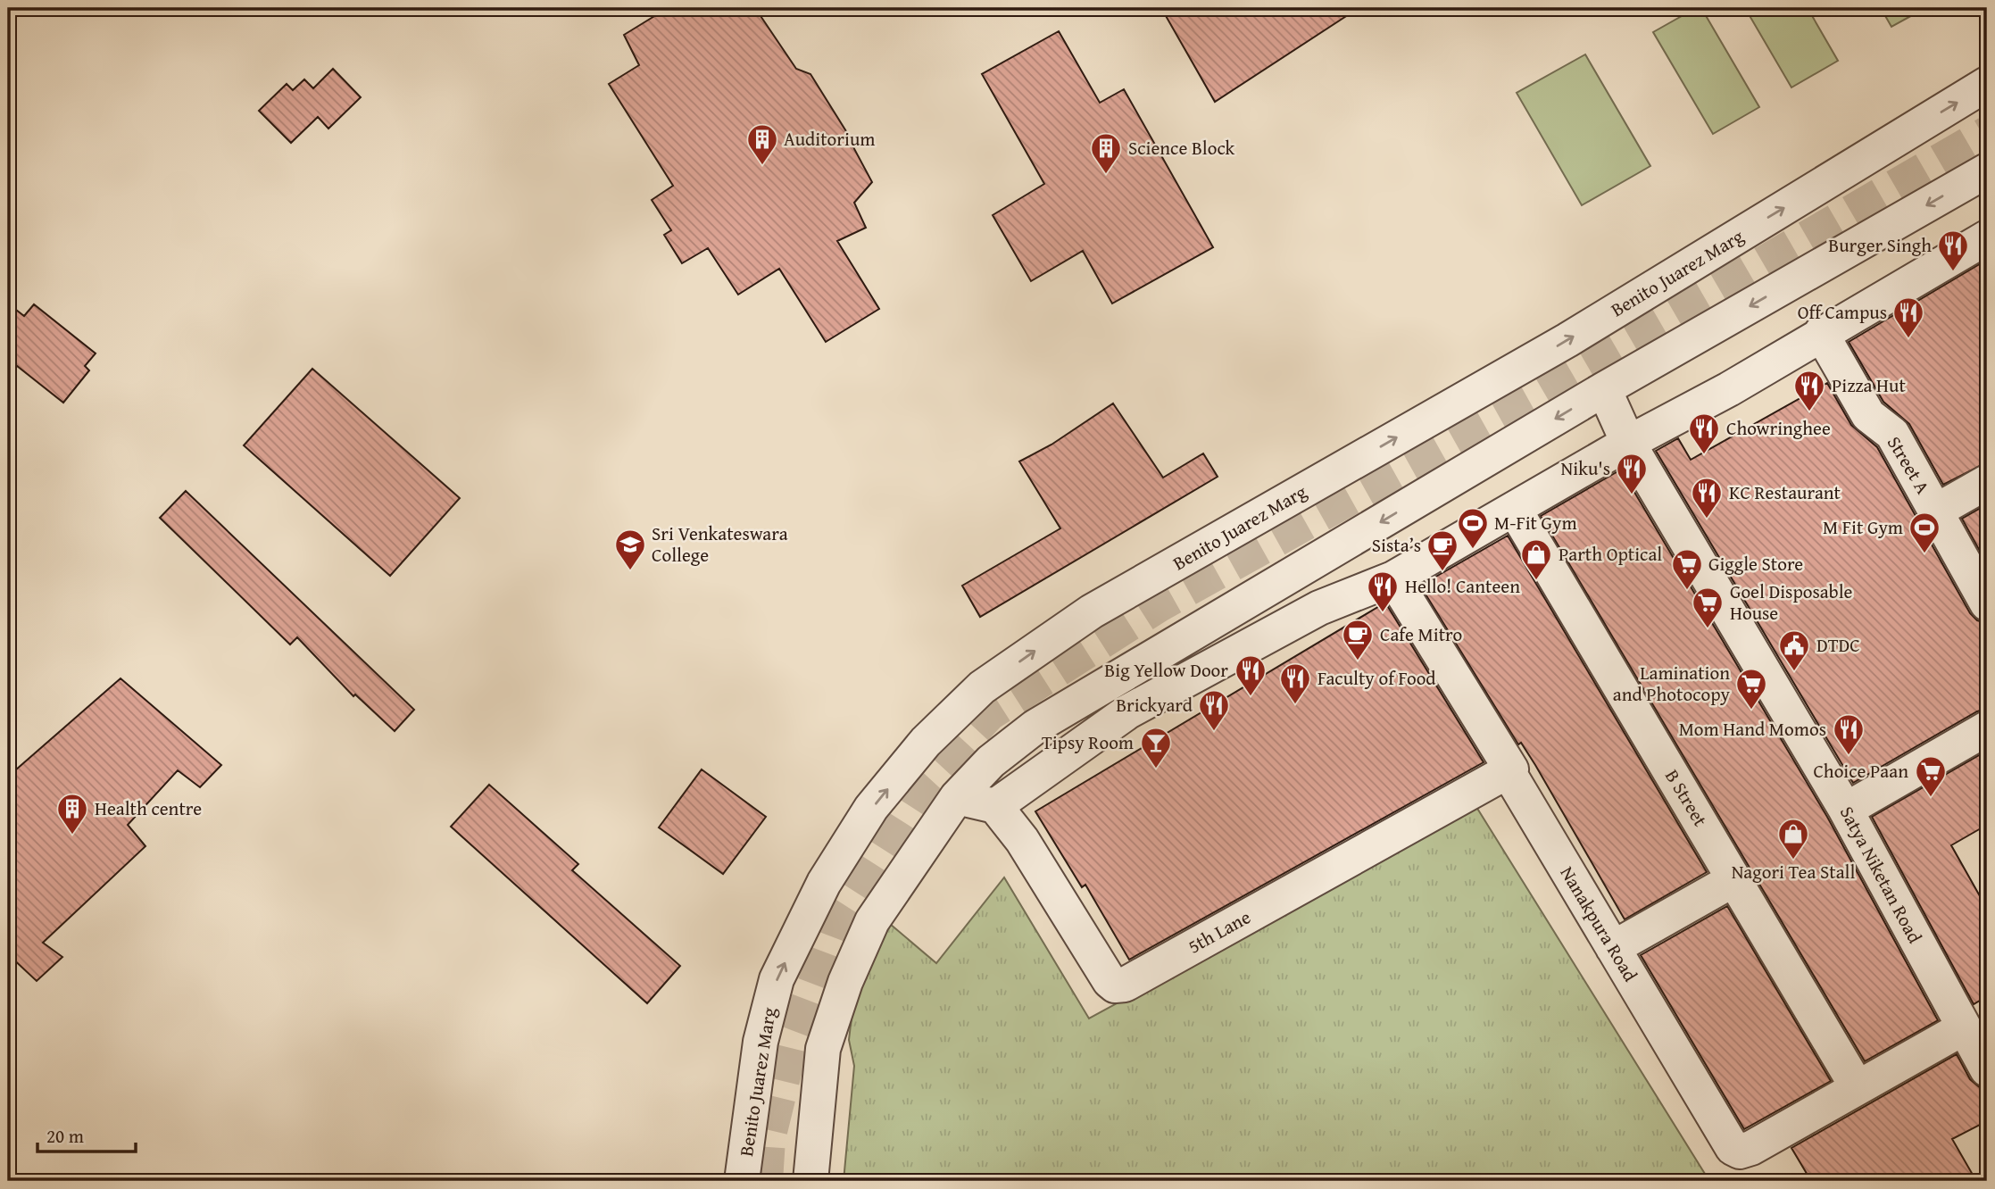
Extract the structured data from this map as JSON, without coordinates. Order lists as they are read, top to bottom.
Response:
{
  "streets": {
    "street": [
      "Benito Juarez Marg",
      "Street A",
      "B Street",
      "Satya Niketan Road",
      "Nanakpura Road",
      "5th Lane"
    ]
  },
  "crossings": [
    ["B Street", "Nanakpura Road"],
    ["Nanakpura Road", "5th Lane"]
  ],
  "places": {
    "building": ["Auditorium", "Science Block", "Health centre"],
    "restaurant": [
      "Burger Singh",
      "Off Campus",
      "Pizza Hut",
      "Chowringhee",
      "Niku's",
      "KC Restaurant",
      "Hello! Canteen",
      "Big Yellow Door",
      "Faculty of Food",
      "Brickyard",
      "Mom Hand Momos"
    ],
    "sports": ["M-Fit Gym", "M Fit Gym"],
    "school or university": ["Sri Venkateswara College"],
    "cafe": ["Sista’s", "Cafe Mitro"],
    "shop": ["Parth Optical", "Nagori Tea Stall"],
    "supermarket": [
      "Giggle Store",
      "Goel Disposable House",
      "Lamination and Photocopy",
      "Choice Paan"
    ],
    "public building": ["DTDC"],
    "bar": ["Tipsy Room"]
  },
  "scale_bar": "20 m"
}
